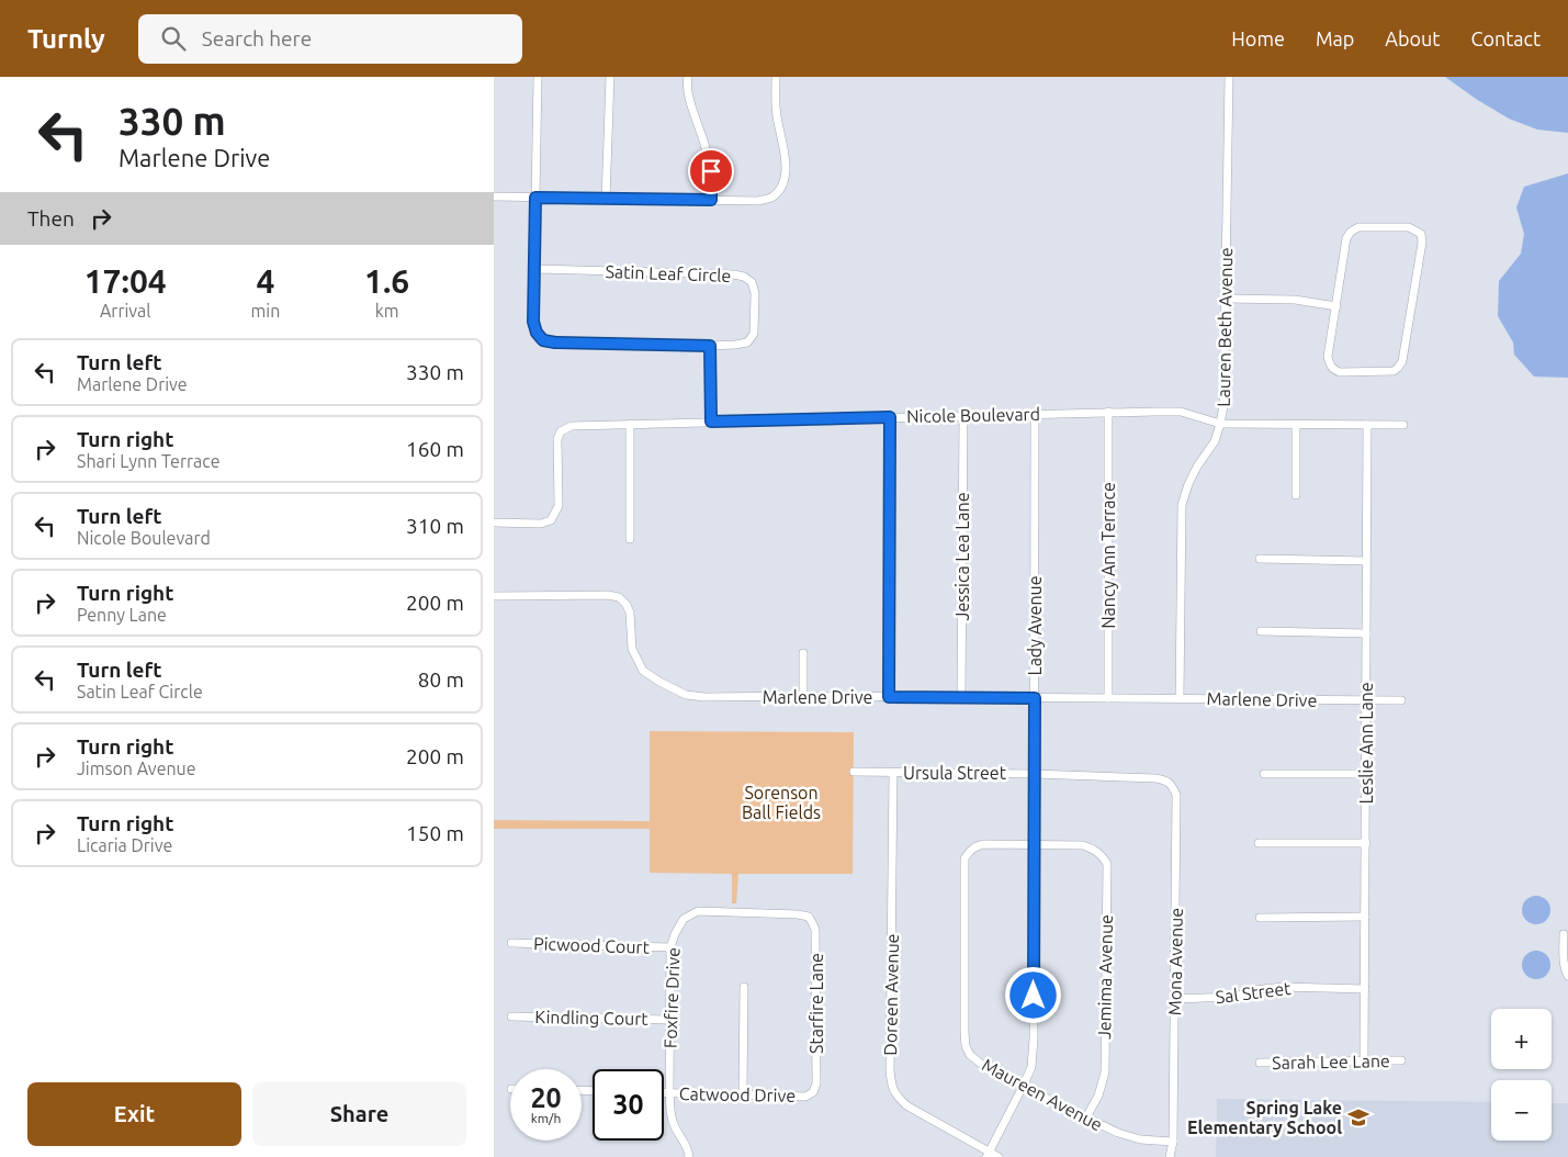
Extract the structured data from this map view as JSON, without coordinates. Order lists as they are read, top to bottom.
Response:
{
  "streets": {
    "street": [
      "Satin Leaf Circle",
      "Lauren Beth Avenue",
      "Nicole Boulevard",
      "Nancy Ann Terrace",
      "Jessica Lea Lane",
      "Lady Avenue",
      "Marlene Drive",
      "Leslie Ann Lane",
      "Ursula Street",
      "Picwood Court",
      "Mona Avenue",
      "Jemima Avenue",
      "Sal Street",
      "Doreen Avenue",
      "Foxfire Drive",
      "Starfire Lane",
      "Kindling Court",
      "Sarah Lee Lane",
      "Catwood Drive",
      "Maureen Avenue"
    ]
  },
  "crossings": [
    ["Lauren Beth Avenue", "Nicole Boulevard"],
    ["Lauren Beth Avenue", "Marlene Drive"],
    ["Nicole Boulevard", "Nancy Ann Terrace"],
    ["Nicole Boulevard", "Jessica Lea Lane"],
    ["Nicole Boulevard", "Lady Avenue"],
    ["Nicole Boulevard", "Leslie Ann Lane"],
    ["Nancy Ann Terrace", "Marlene Drive"],
    ["Jessica Lea Lane", "Marlene Drive"],
    ["Lady Avenue", "Marlene Drive"],
    ["Lady Avenue", "Ursula Street"],
    ["Lady Avenue", "Jemima Avenue"],
    ["Lady Avenue", "Doreen Avenue"],
    ["Lady Avenue", "Maureen Avenue"],
    ["Marlene Drive", "Leslie Ann Lane"],
    ["Leslie Ann Lane", "Sal Street"],
    ["Leslie Ann Lane", "Sarah Lee Lane"],
    ["Ursula Street", "Mona Avenue"],
    ["Ursula Street", "Doreen Avenue"],
    ["Picwood Court", "Foxfire Drive"],
    ["Mona Avenue", "Sal Street"],
    ["Mona Avenue", "Maureen Avenue"],
    ["Jemima Avenue", "Maureen Avenue"],
    ["Foxfire Drive", "Starfire Lane"],
    ["Foxfire Drive", "Kindling Court"],
    ["Foxfire Drive", "Catwood Drive"],
    ["Starfire Lane", "Catwood Drive"]
  ],
  "parks": ["Sorenson Ball Fields"],
  "places": {
    "school or university": ["Spring Lake Elementary School"]
  },
  "page": {
    "header": "Turnly",
    "search": "Search here",
    "nav": [
      "Home",
      "Map",
      "About",
      "Contact"
    ],
    "turn": ["330 m", "Marlene Drive"],
    "then": "Then",
    "eta": [
      "17:04",
      "Arrival",
      "4",
      "min",
      "1.6",
      "km"
    ],
    "list": [
      {
        "name": "Turn left",
        "note": "Marlene Drive",
        "value": "330 m"
      },
      {
        "name": "Turn right",
        "note": "Shari Lynn Terrace",
        "value": "160 m"
      },
      {
        "name": "Turn left",
        "note": "Nicole Boulevard",
        "value": "310 m"
      },
      {
        "name": "Turn right",
        "note": "Penny Lane",
        "value": "200 m"
      },
      {
        "name": "Turn left",
        "note": "Satin Leaf Circle",
        "value": "80 m"
      },
      {
        "name": "Turn right",
        "note": "Jimson Avenue",
        "value": "200 m"
      },
      {
        "name": "Turn right",
        "note": "Licaria Drive",
        "value": "150 m"
      }
    ],
    "map_buttons": ["+", "−"],
    "speed": "20 km/h",
    "limit": "30",
    "buttons": ["Exit", "Share"]
  }
}
